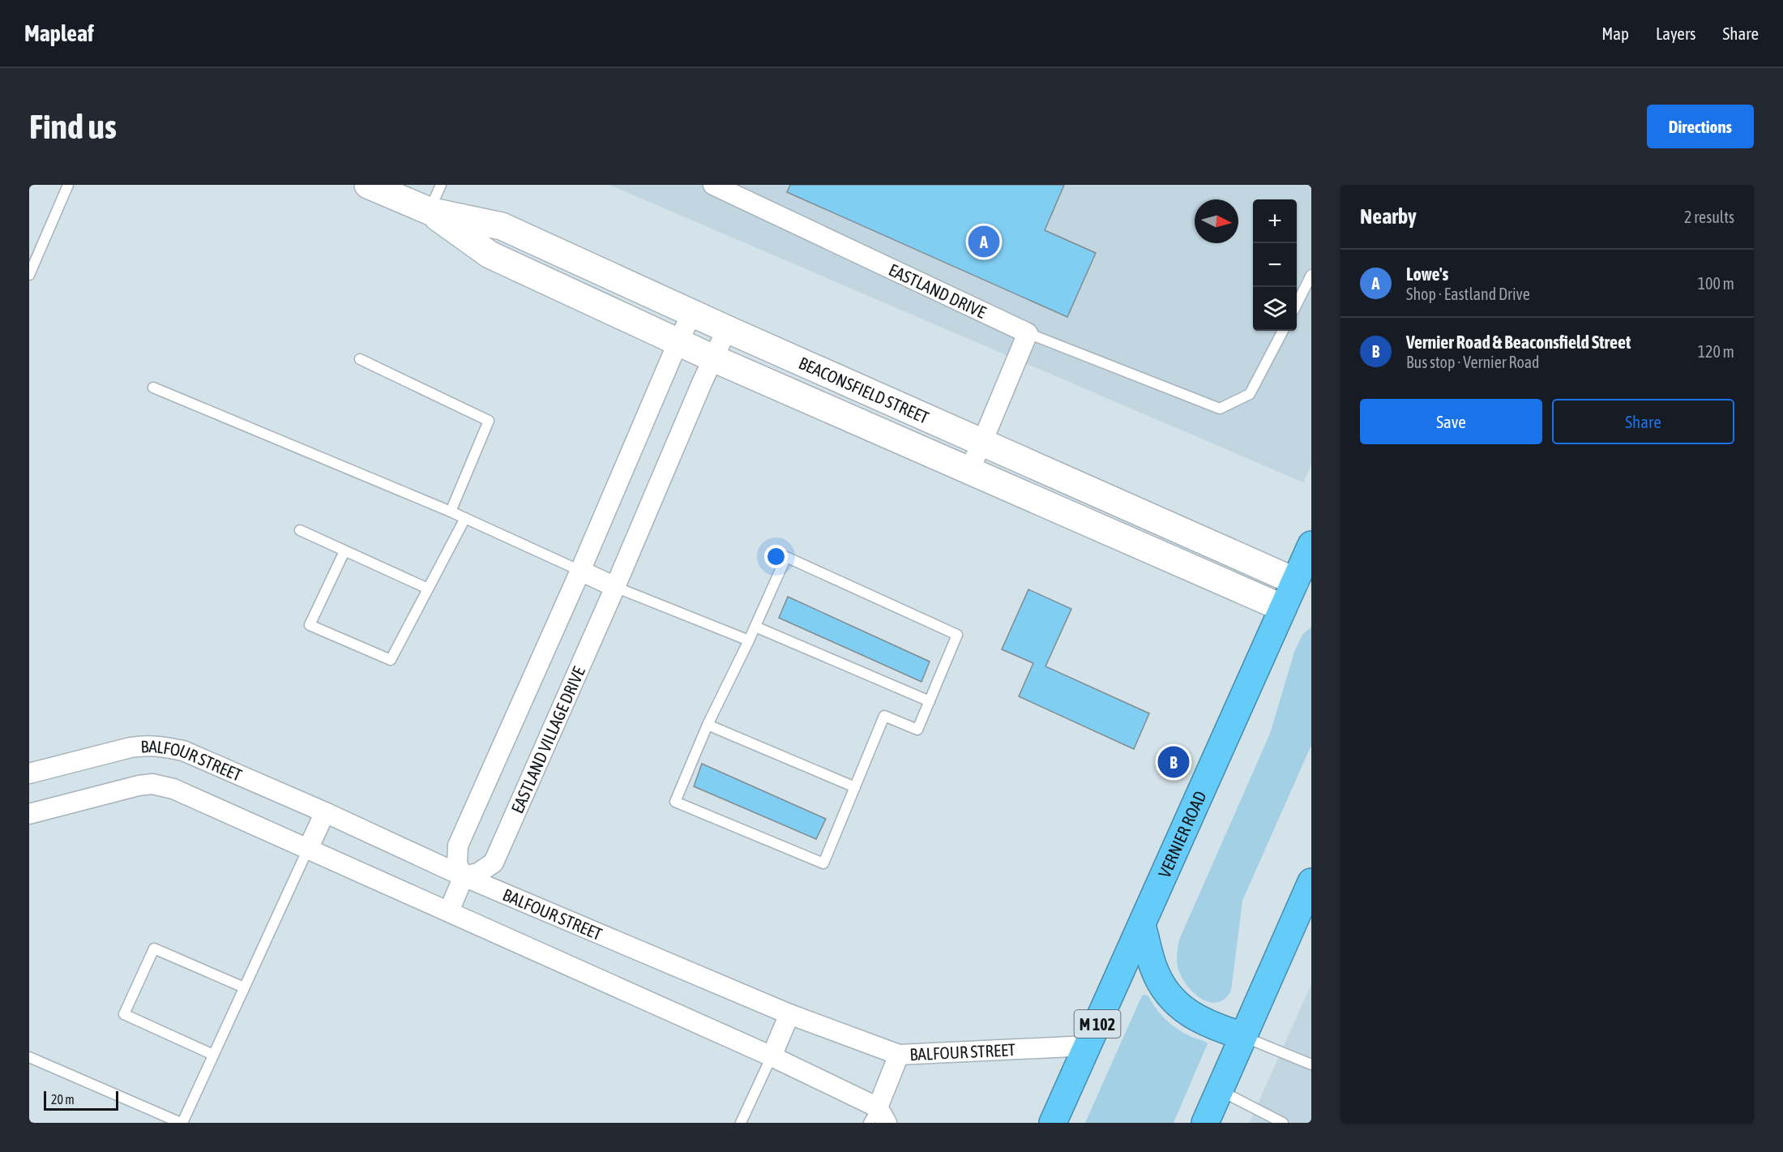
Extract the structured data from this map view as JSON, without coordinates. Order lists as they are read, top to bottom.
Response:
{
  "streets": {
    "highway": ["VERNIER ROAD", "M 102"],
    "street": [
      "EASTLAND DRIVE",
      "BEACONSFIELD STREET",
      "EASTLAND VILLAGE DRIVE",
      "BALFOUR STREET"
    ]
  },
  "crossings": [
    ["BEACONSFIELD STREET", "EASTLAND VILLAGE DRIVE"],
    ["BEACONSFIELD STREET", "VERNIER ROAD"],
    ["EASTLAND VILLAGE DRIVE", "BALFOUR STREET"],
    ["BALFOUR STREET", "VERNIER ROAD"]
  ],
  "scale_bar": "20 m",
  "north": "right",
  "page": {
    "header": "Mapleaf",
    "nav": ["Map", "Layers", "Share"],
    "buttons": [
      "Directions",
      ["Save", "Share"]
    ],
    "title": "Find us",
    "heading": ["Nearby", "2 results"],
    "map_buttons": ["+", "−"],
    "pins": ["A", "B"],
    "list": [
      {
        "mark": "A",
        "name": "Lowe's",
        "note": "Shop · Eastland Drive",
        "value": "100 m"
      },
      {
        "mark": "B",
        "name": "Vernier Road & Beaconsfield Street",
        "note": "Bus stop · Vernier Road",
        "value": "120 m"
      }
    ],
    "scale": "20 m"
  }
}
